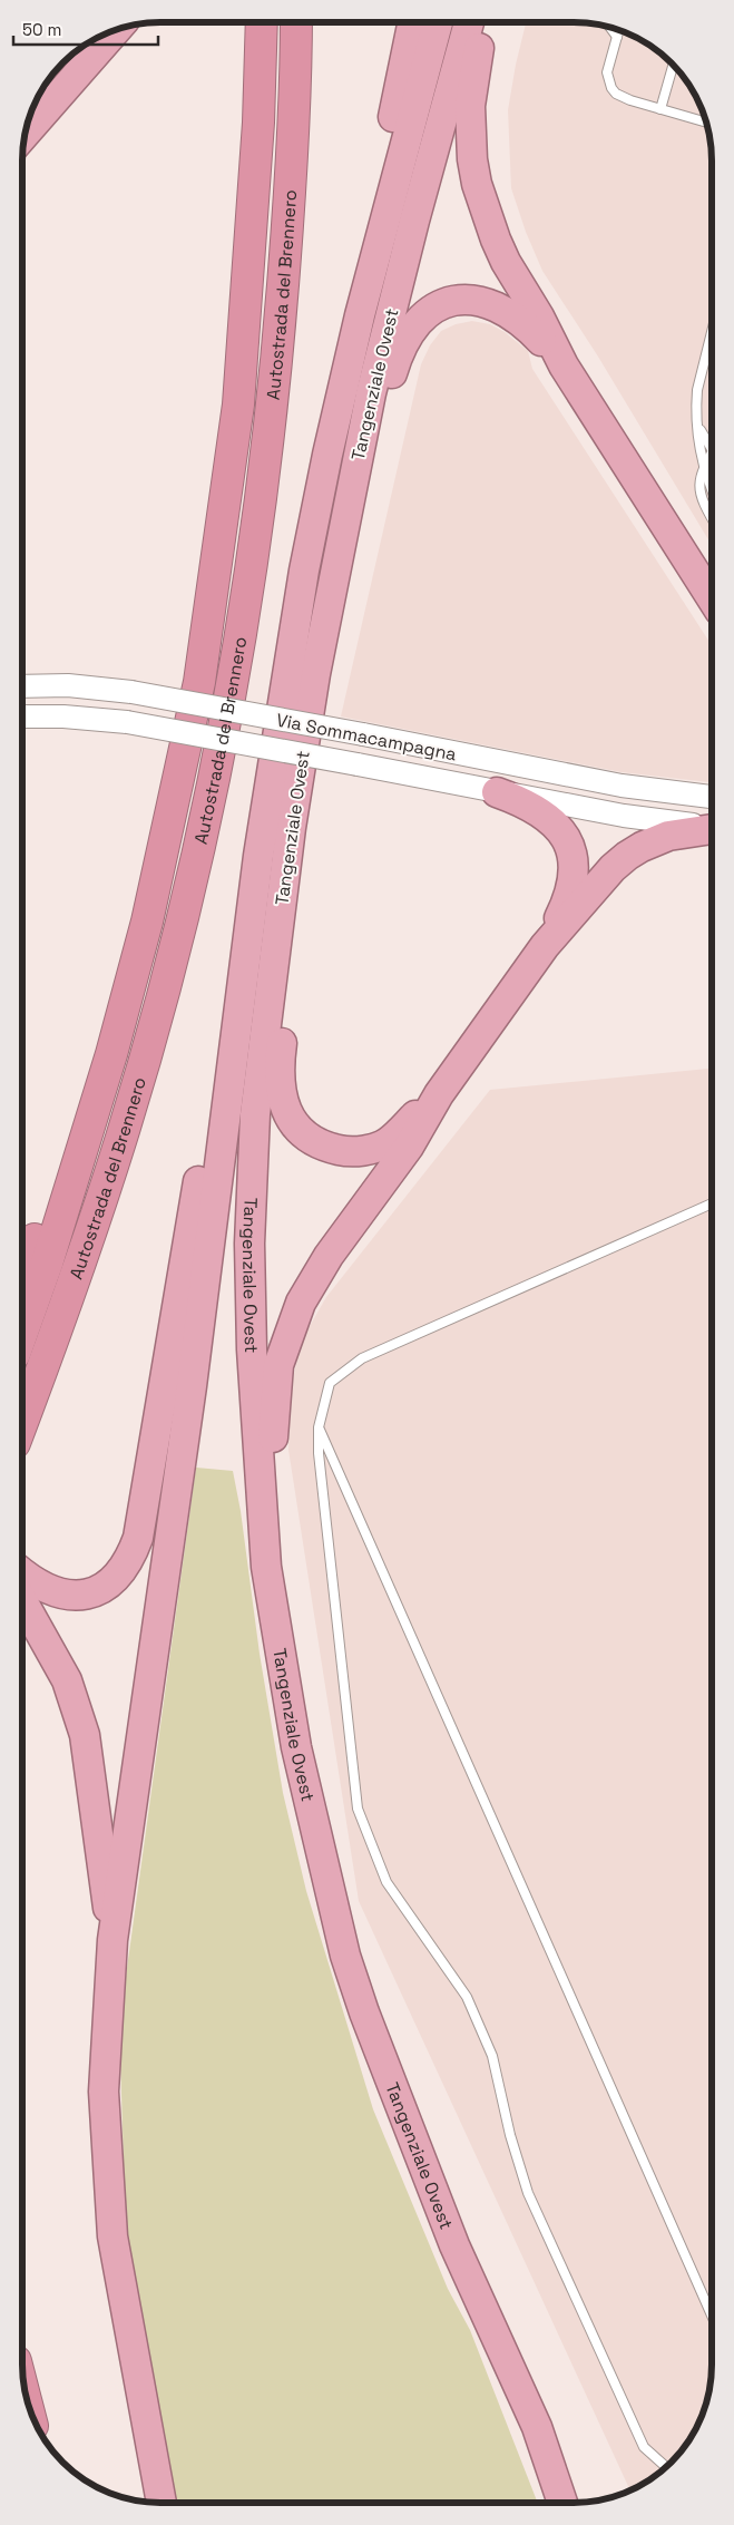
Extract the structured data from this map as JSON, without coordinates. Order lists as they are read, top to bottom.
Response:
{
  "streets": {
    "highway": ["Autostrada del Brennero", "Tangenziale Ovest"],
    "street": ["Via Sommacampagna"]
  },
  "scale_bar": "50 m"
}
